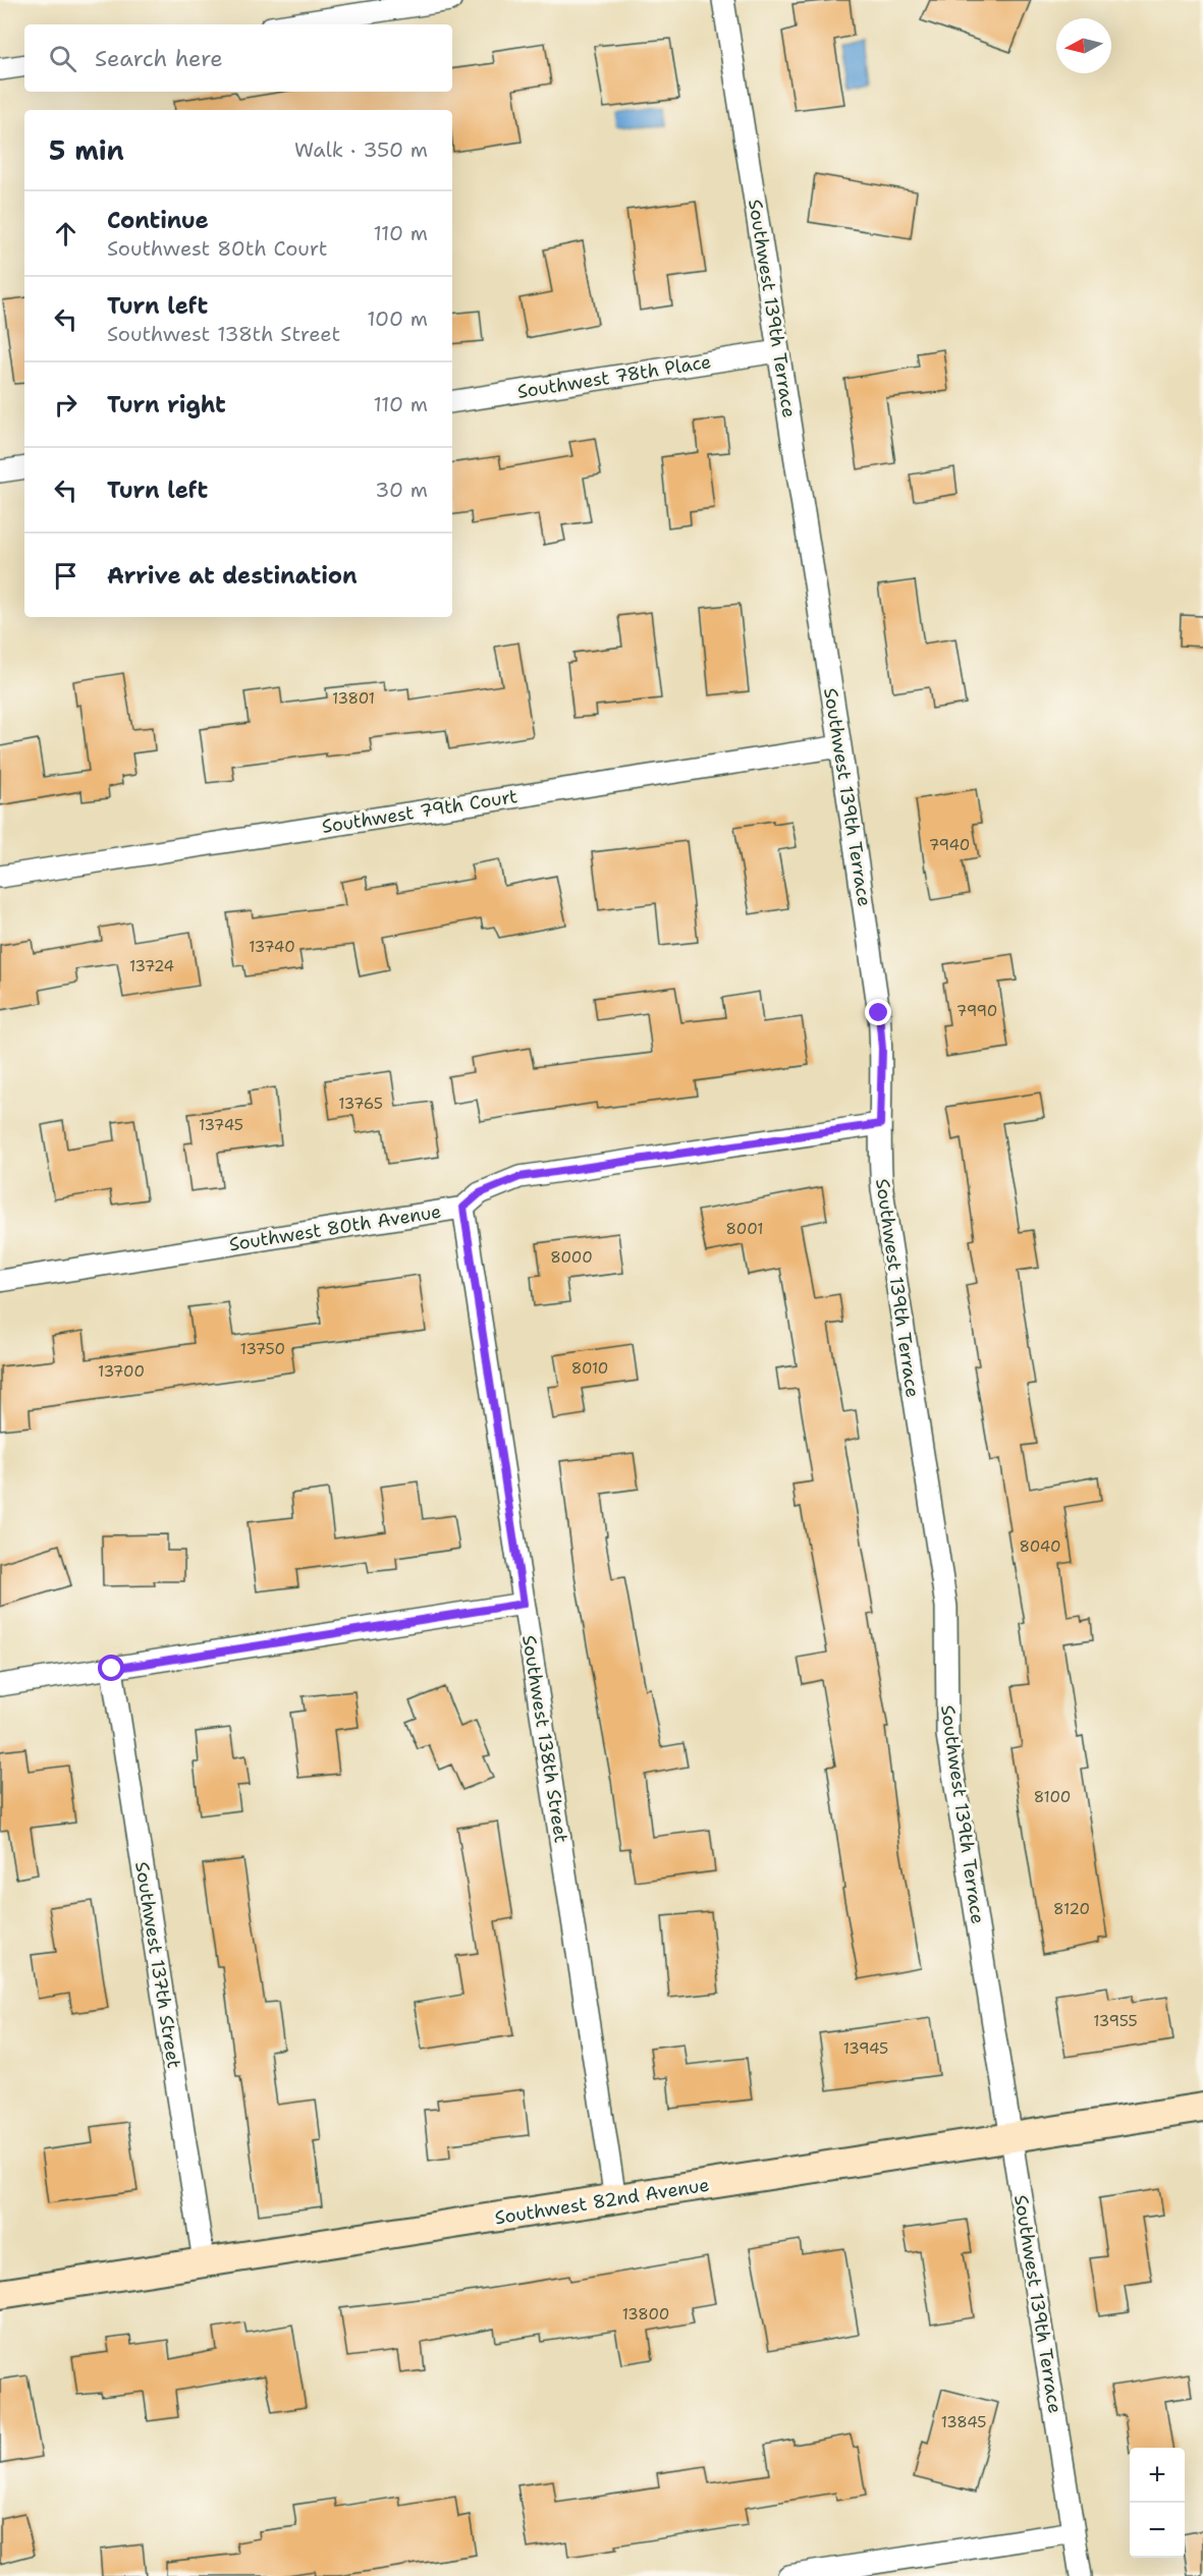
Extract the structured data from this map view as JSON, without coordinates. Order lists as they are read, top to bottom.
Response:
{
  "streets": {
    "street": [
      "Southwest 139th Terrace",
      "Southwest 78th Place",
      "Southwest 79th Court",
      "Southwest 80th Avenue",
      "Southwest 138th Street",
      "Southwest 137th Street",
      "Southwest 82nd Avenue"
    ]
  },
  "crossings": [
    ["Southwest 139th Terrace", "Southwest 78th Place"],
    ["Southwest 139th Terrace", "Southwest 79th Court"],
    ["Southwest 139th Terrace", "Southwest 80th Avenue"],
    ["Southwest 139th Terrace", "Southwest 82nd Avenue"],
    ["Southwest 80th Avenue", "Southwest 138th Street"],
    ["Southwest 138th Street", "Southwest 82nd Avenue"],
    ["Southwest 137th Street", "Southwest 82nd Avenue"]
  ],
  "house_numbers": [
    "13801",
    "7940",
    "13740",
    "13724",
    "7990",
    "13765",
    "13745",
    "8001",
    "8000",
    "13750",
    "8010",
    "13700",
    "8040",
    "8100",
    "8120",
    "13955",
    "13945",
    "13800",
    "13845"
  ],
  "north": "left",
  "page": {
    "search": "Search here",
    "heading": ["5 min", "Walk · 350 m"],
    "list": [
      ["Continue", "Southwest 80th Court", "110 m"],
      ["Turn left", "Southwest 138th Street", "100 m"],
      ["Turn right", "110 m"],
      ["Turn left", "30 m"],
      "Arrive at destination"
    ],
    "map_buttons": ["+", "−"]
  }
}
